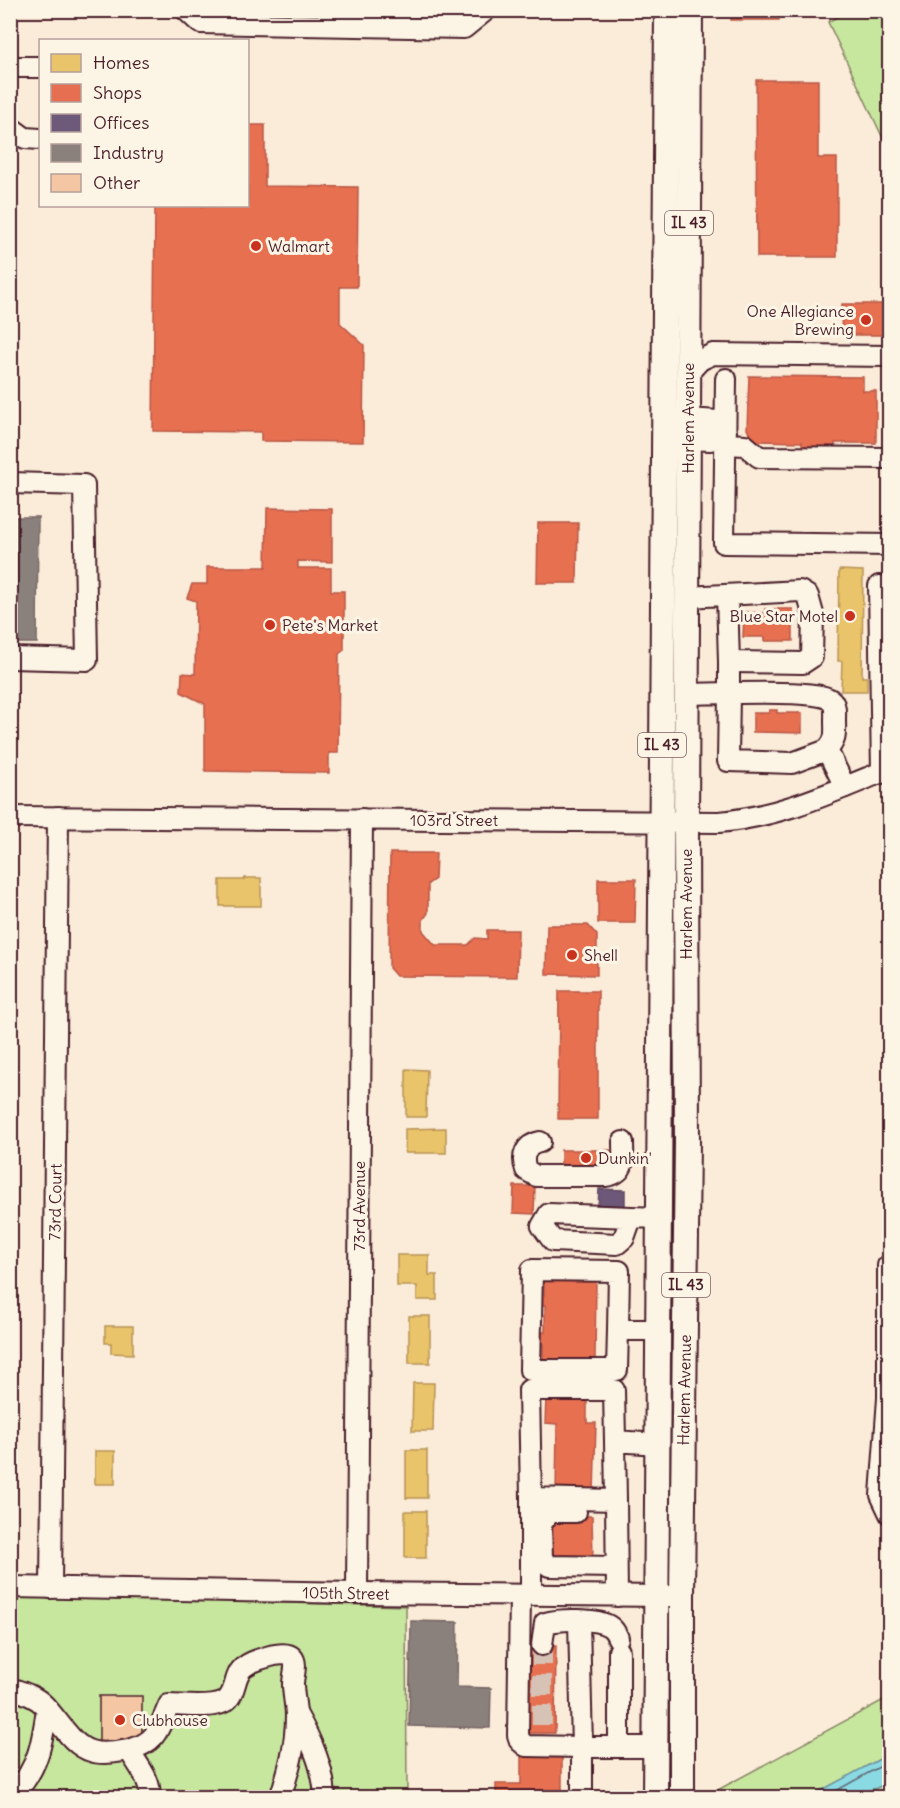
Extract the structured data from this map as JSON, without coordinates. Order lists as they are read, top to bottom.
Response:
{
  "streets": {
    "main road": ["IL 43", "Harlem Avenue"],
    "street": [
      "103rd Street",
      "73rd Court",
      "73rd Avenue",
      "105th Street"
    ]
  },
  "crossings": [
    ["Harlem Avenue", "103rd Street"],
    ["Harlem Avenue", "105th Street"],
    ["103rd Street", "73rd Court"],
    ["103rd Street", "73rd Avenue"],
    ["73rd Court", "105th Street"],
    ["73rd Avenue", "105th Street"]
  ],
  "places": [
    "Walmart",
    "One Allegiance Brewing",
    "Blue Star Motel",
    "Pete's Market",
    "Shell",
    "Dunkin'",
    "Clubhouse"
  ],
  "legend": [
    "Homes",
    "Shops",
    "Offices",
    "Industry",
    "Other"
  ]
}
